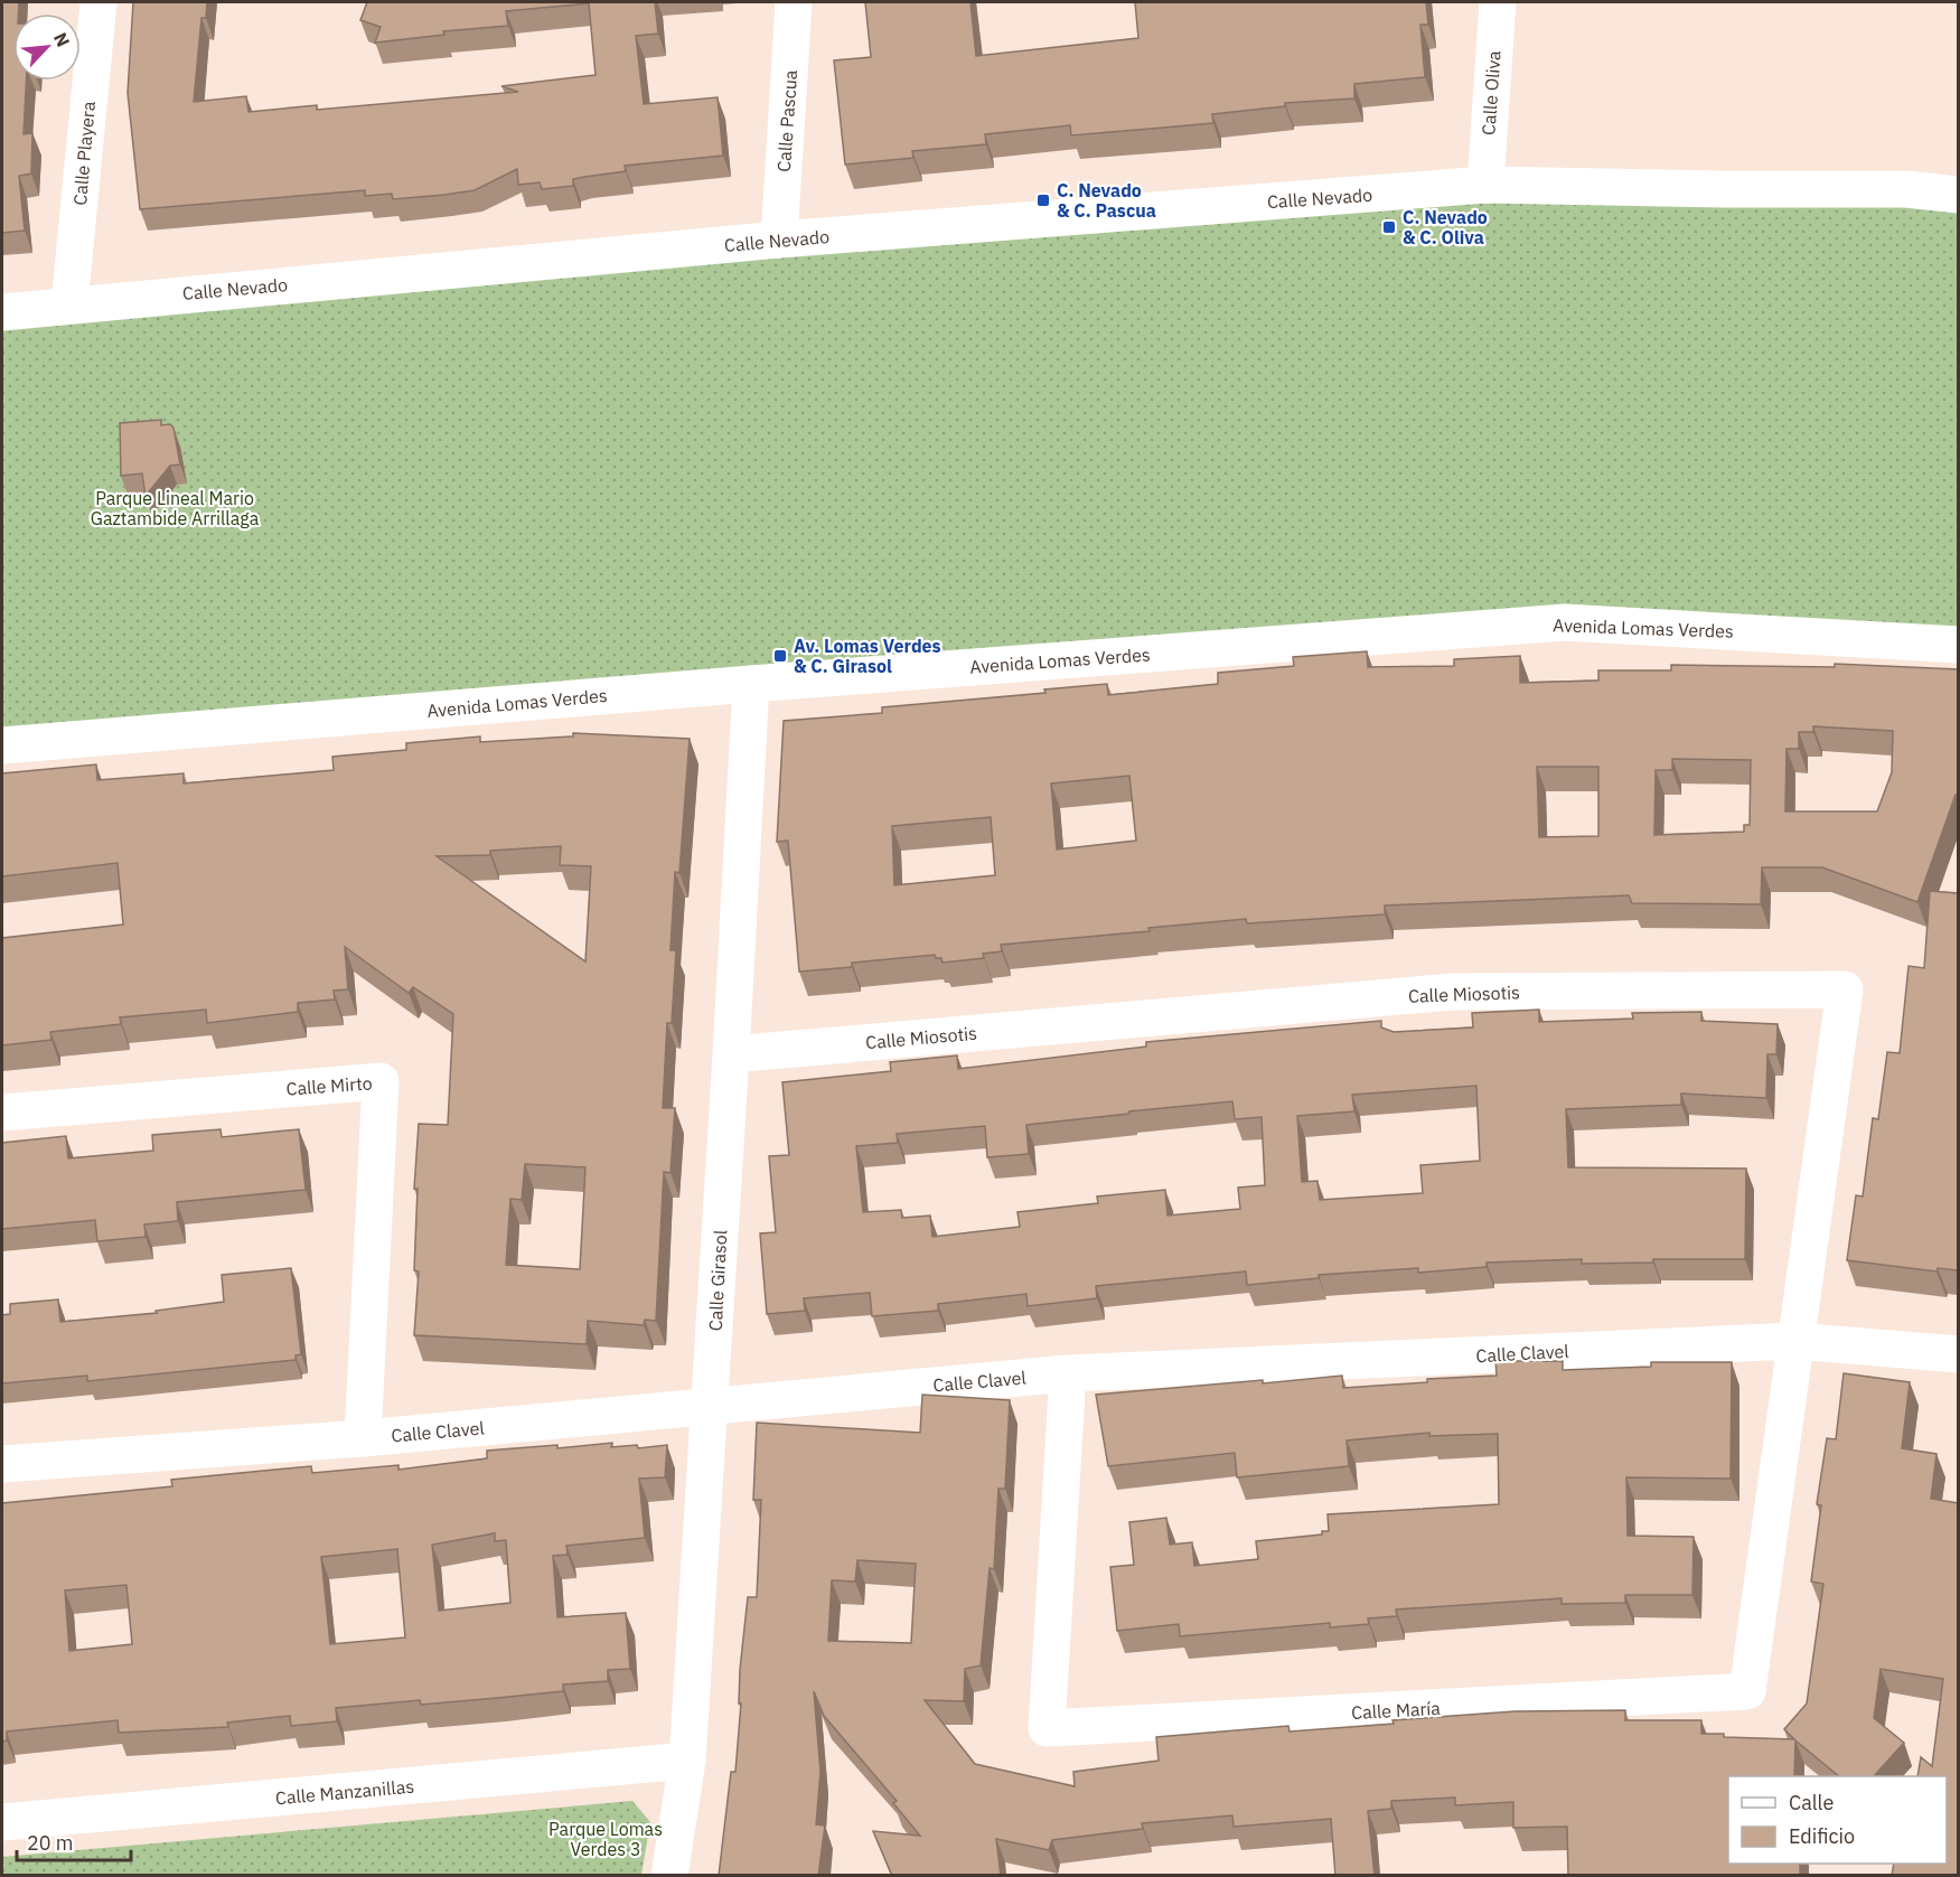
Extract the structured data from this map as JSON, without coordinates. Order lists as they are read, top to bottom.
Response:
{
  "streets": {
    "street": [
      "Calle Oliva",
      "Calle Pascua",
      "Calle Playera",
      "Calle Nevado",
      "Avenida Lomas Verdes",
      "Calle Miosotis",
      "Calle Mirto",
      "Calle Girasol",
      "Calle Clavel",
      "Calle María",
      "Calle Manzanillas"
    ]
  },
  "crossings": [
    ["Calle Oliva", "Calle Nevado"],
    ["Calle Pascua", "Calle Nevado"],
    ["Calle Playera", "Calle Nevado"],
    ["Avenida Lomas Verdes", "Calle Girasol"],
    ["Calle Miosotis", "Calle Girasol"],
    ["Calle Miosotis", "Calle Clavel"],
    ["Calle Miosotis", "Calle María"],
    ["Calle Mirto", "Calle Clavel"],
    ["Calle Girasol", "Calle Clavel"],
    ["Calle Girasol", "Calle Manzanillas"],
    ["Calle Clavel", "Calle María"]
  ],
  "parks": ["Parque Lineal Mario Gaztambide Arrillaga", "Parque Lomas Verdes 3"],
  "places": {
    "transit": ["C. Nevado & C. Pascua", "C. Nevado & C. Oliva", "Av. Lomas Verdes & C. Girasol"]
  },
  "legend": ["Calle", "Edificio"],
  "scale_bar": "20 m",
  "north": "top right"
}
